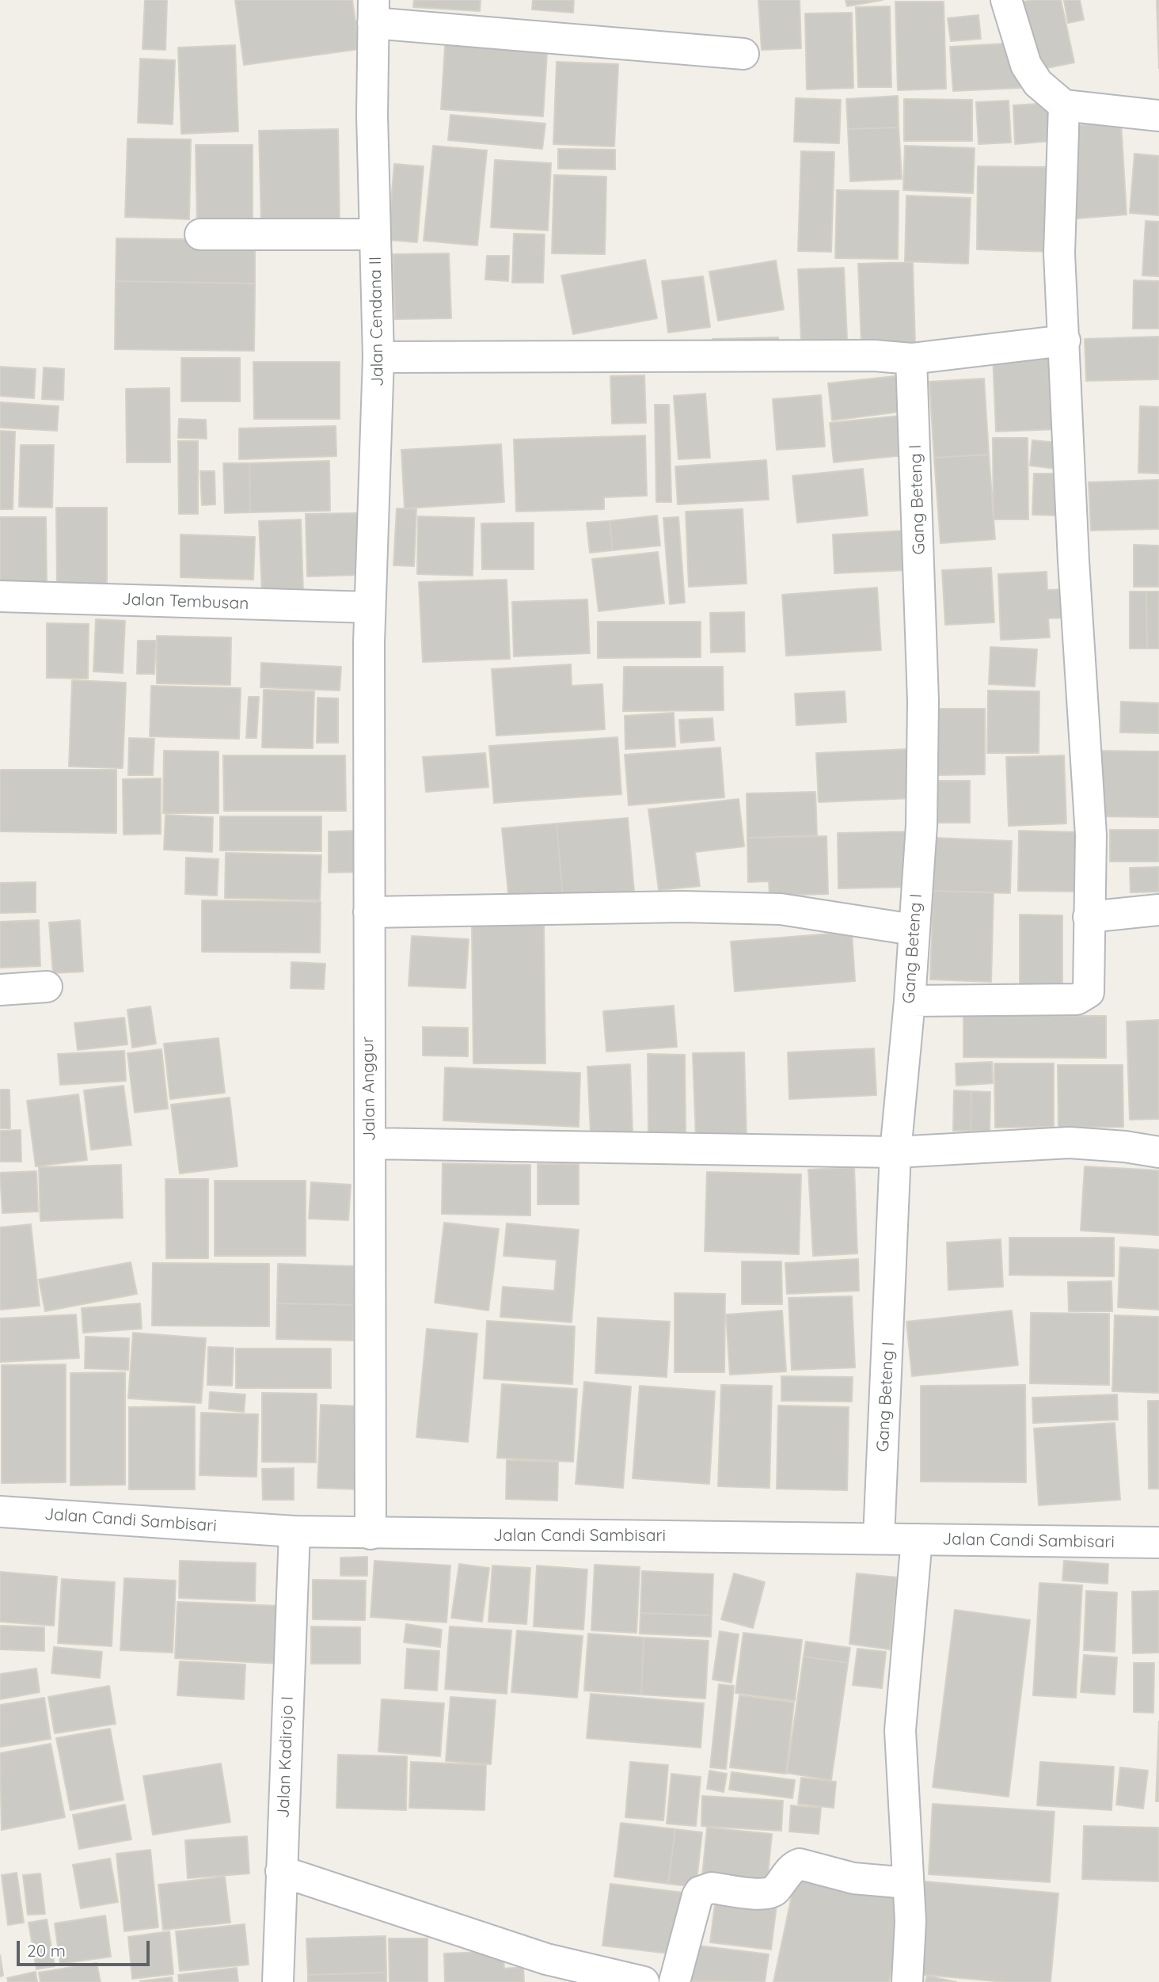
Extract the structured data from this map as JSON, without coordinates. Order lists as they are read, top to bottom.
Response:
{
  "streets": {
    "street": [
      "Jalan Cendana II",
      "Gang Beteng I",
      "Jalan Tembusan",
      "Jalan Anggur",
      "Jalan Candi Sambisari",
      "Jalan Kadirojo I"
    ]
  },
  "crossings": [
    ["Jalan Cendana II", "Jalan Tembusan"],
    ["Jalan Cendana II", "Jalan Anggur"],
    ["Gang Beteng I", "Jalan Candi Sambisari"],
    ["Jalan Anggur", "Jalan Candi Sambisari"],
    ["Jalan Candi Sambisari", "Jalan Kadirojo I"]
  ],
  "scale_bar": "20 m"
}
